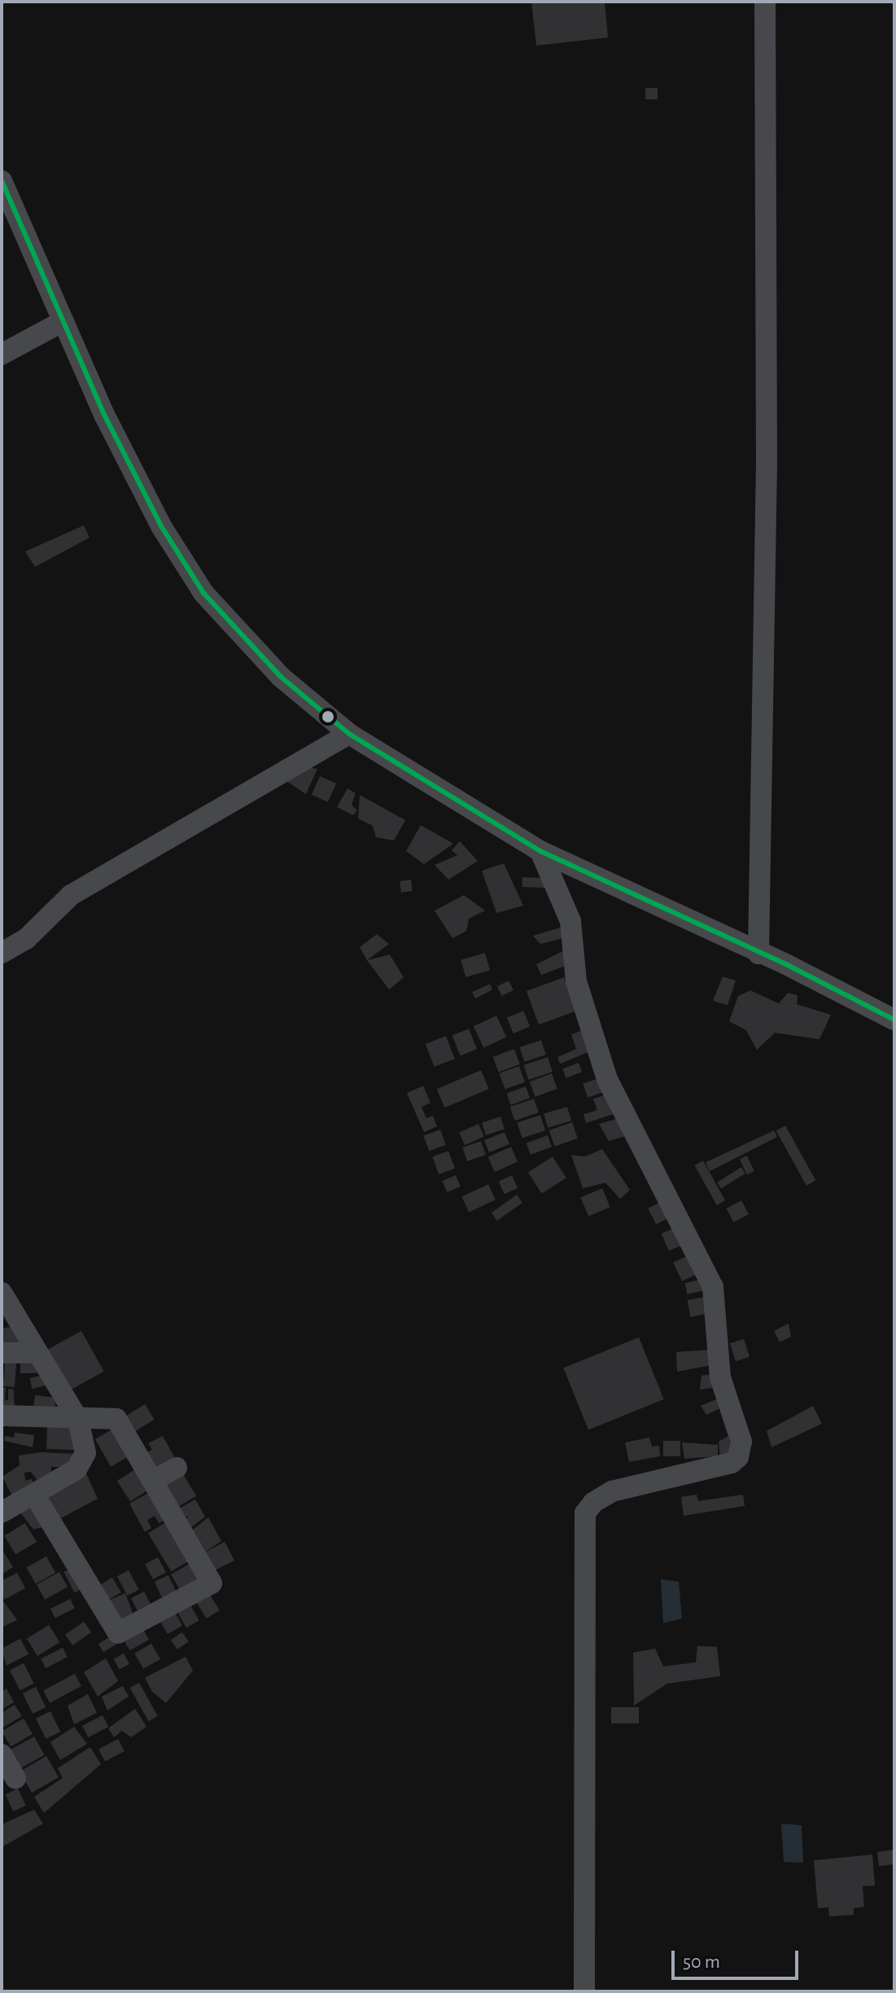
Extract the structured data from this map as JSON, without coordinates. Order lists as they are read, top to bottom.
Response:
{
  "scale_bar": "50 m"
}
